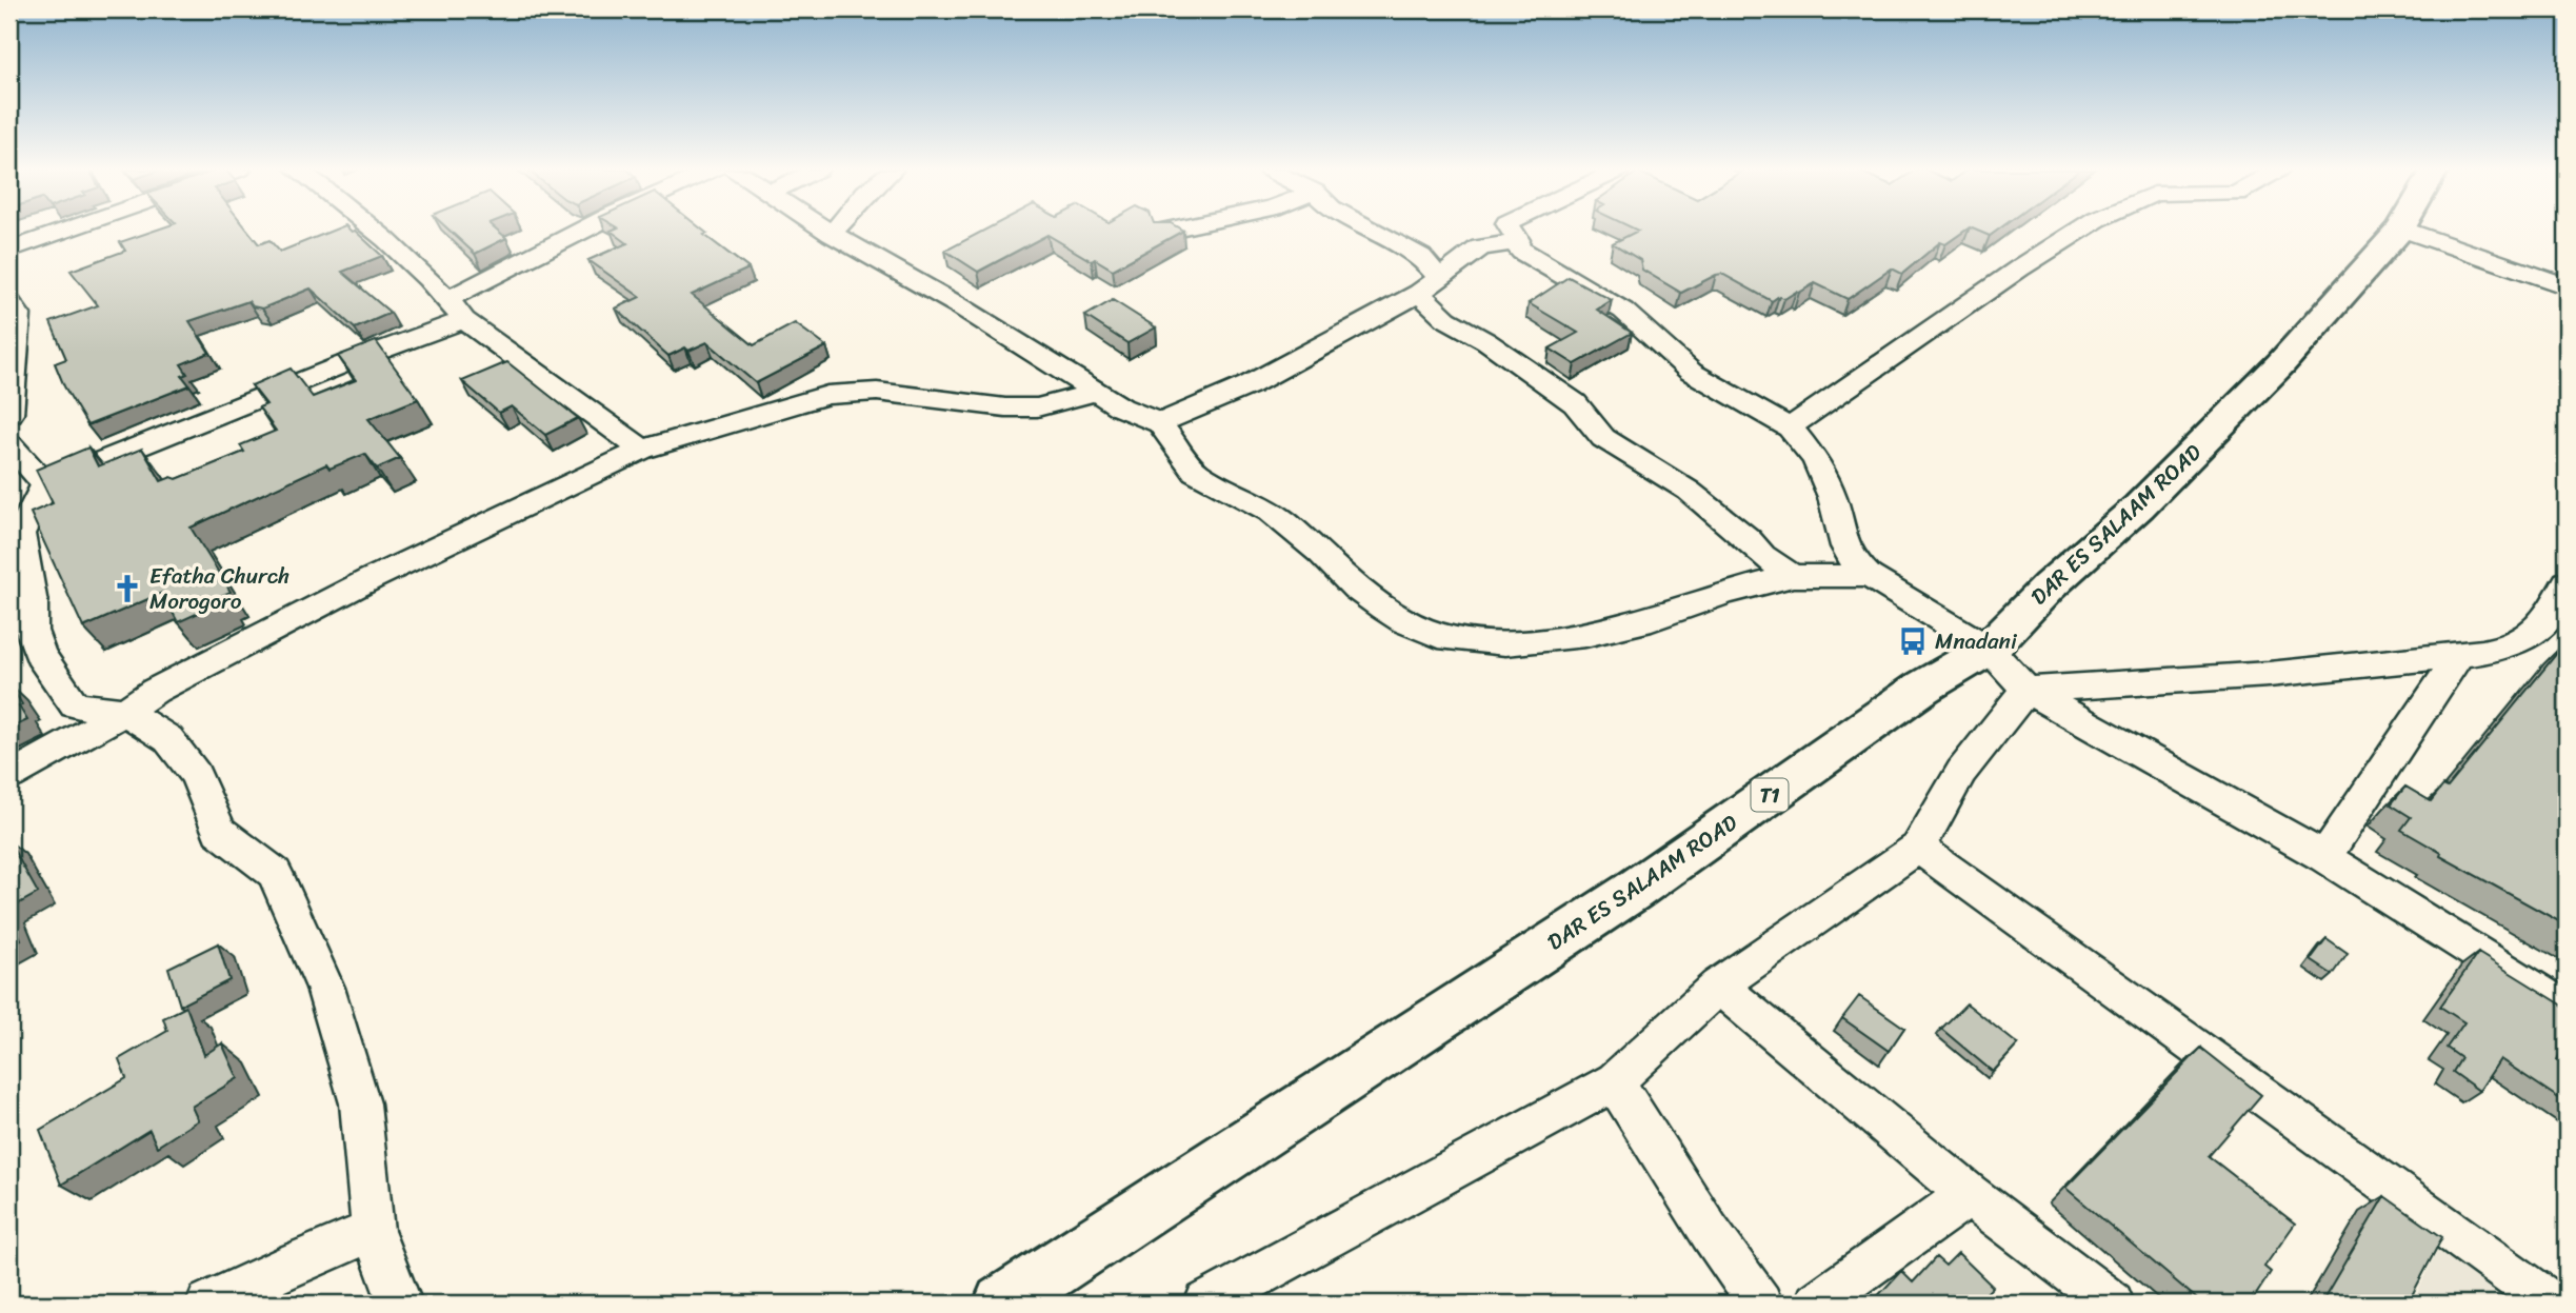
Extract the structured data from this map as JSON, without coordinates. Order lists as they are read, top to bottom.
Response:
{
  "streets": {
    "highway": ["DAR ES SALAAM ROAD", "T1"]
  },
  "places": {
    "church": ["Efatha Church Morogoro"],
    "bus stop": ["Mnadani"]
  }
}
